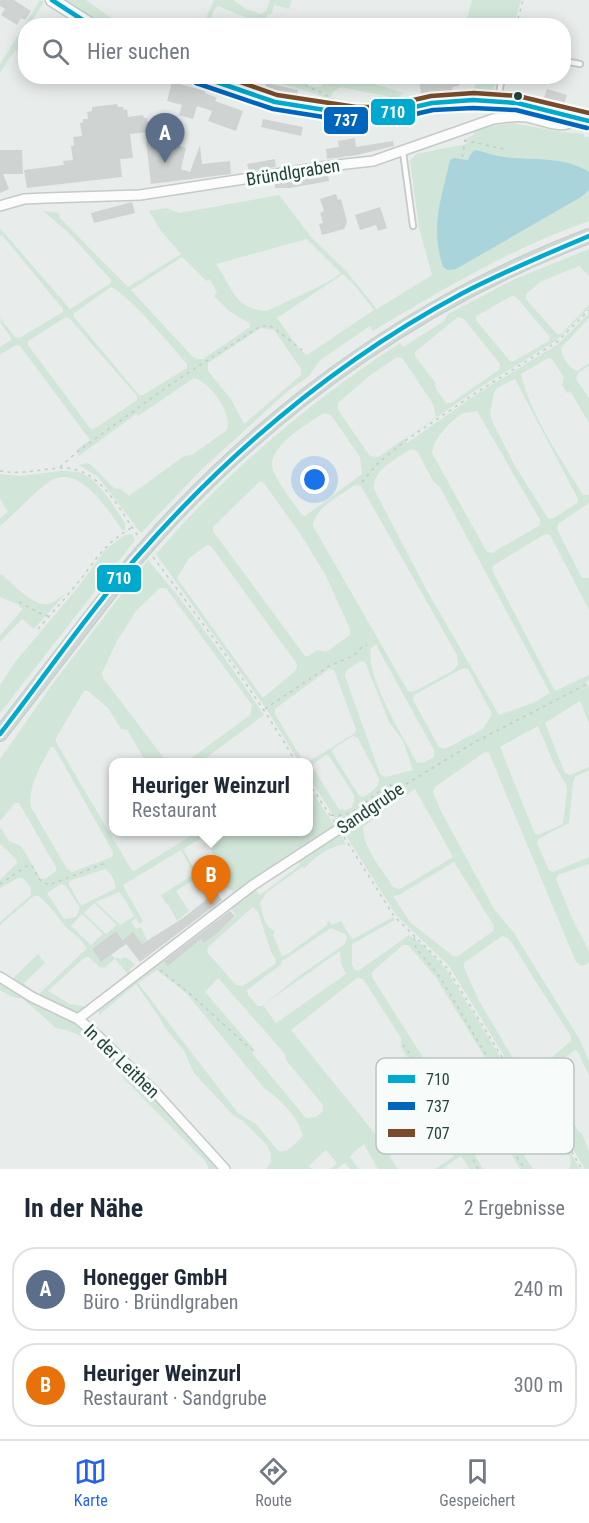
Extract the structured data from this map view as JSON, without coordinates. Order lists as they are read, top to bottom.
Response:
{
  "streets": {
    "street": ["Bründlgraben", "Sandgrube", "In der Leithen"]
  },
  "crossings": [
    ["Sandgrube", "In der Leithen"]
  ],
  "lines": ["transit line 710", "transit line 737", "transit line 707"],
  "legend": ["710", "737", "707"],
  "page": {
    "search": "Hier suchen",
    "pins": ["A", "B"],
    "popup": ["Heuriger Weinzurl", "Restaurant"],
    "heading": ["In der Nähe", "2 Ergebnisse"],
    "list": [
      {
        "mark": "A",
        "name": "Honegger GmbH",
        "note": "Büro · Bründlgraben",
        "value": "240 m"
      },
      {
        "mark": "B",
        "name": "Heuriger Weinzurl",
        "note": "Restaurant · Sandgrube",
        "value": "300 m"
      }
    ],
    "nav": ["Karte", "Route", "Gespeichert"]
  }
}
